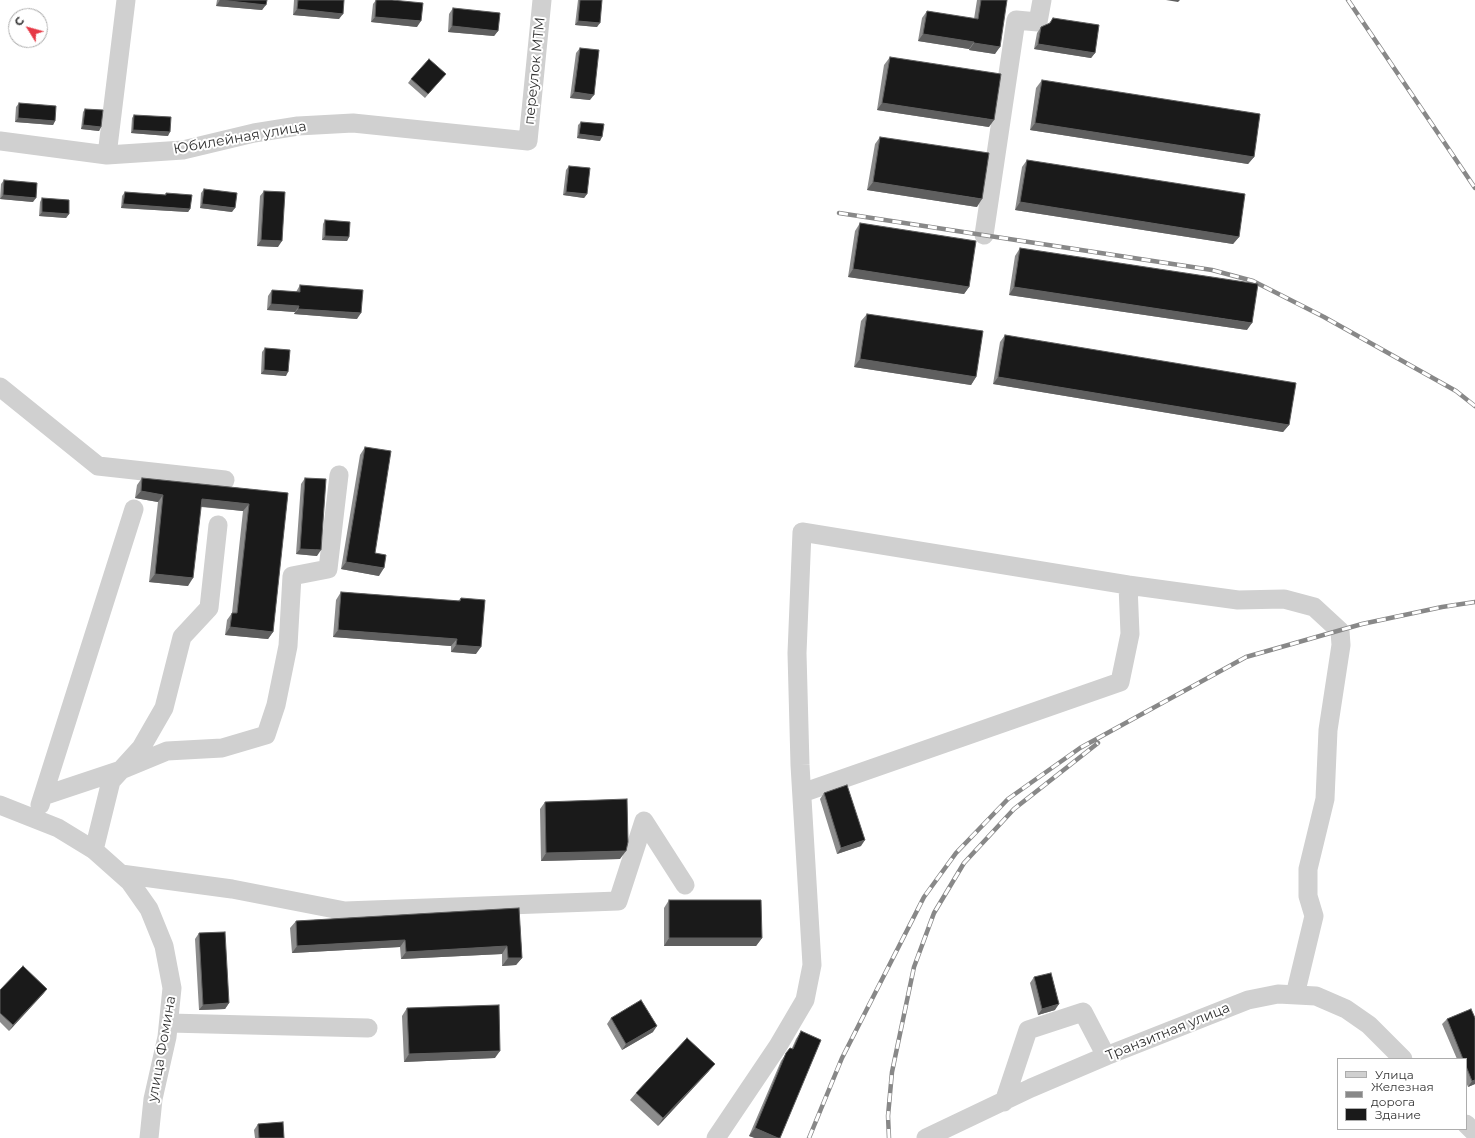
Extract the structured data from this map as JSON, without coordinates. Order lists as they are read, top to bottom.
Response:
{
  "streets": {
    "street": [
      "переулок МТМ",
      "Юбилейная улица",
      "Транзитная улица",
      "улица Фомина"
    ]
  },
  "crossings": [
    ["переулок МТМ", "Юбилейная улица"]
  ],
  "legend": ["Улица", "Железная дорога", "Здание"],
  "north": "top left"
}
